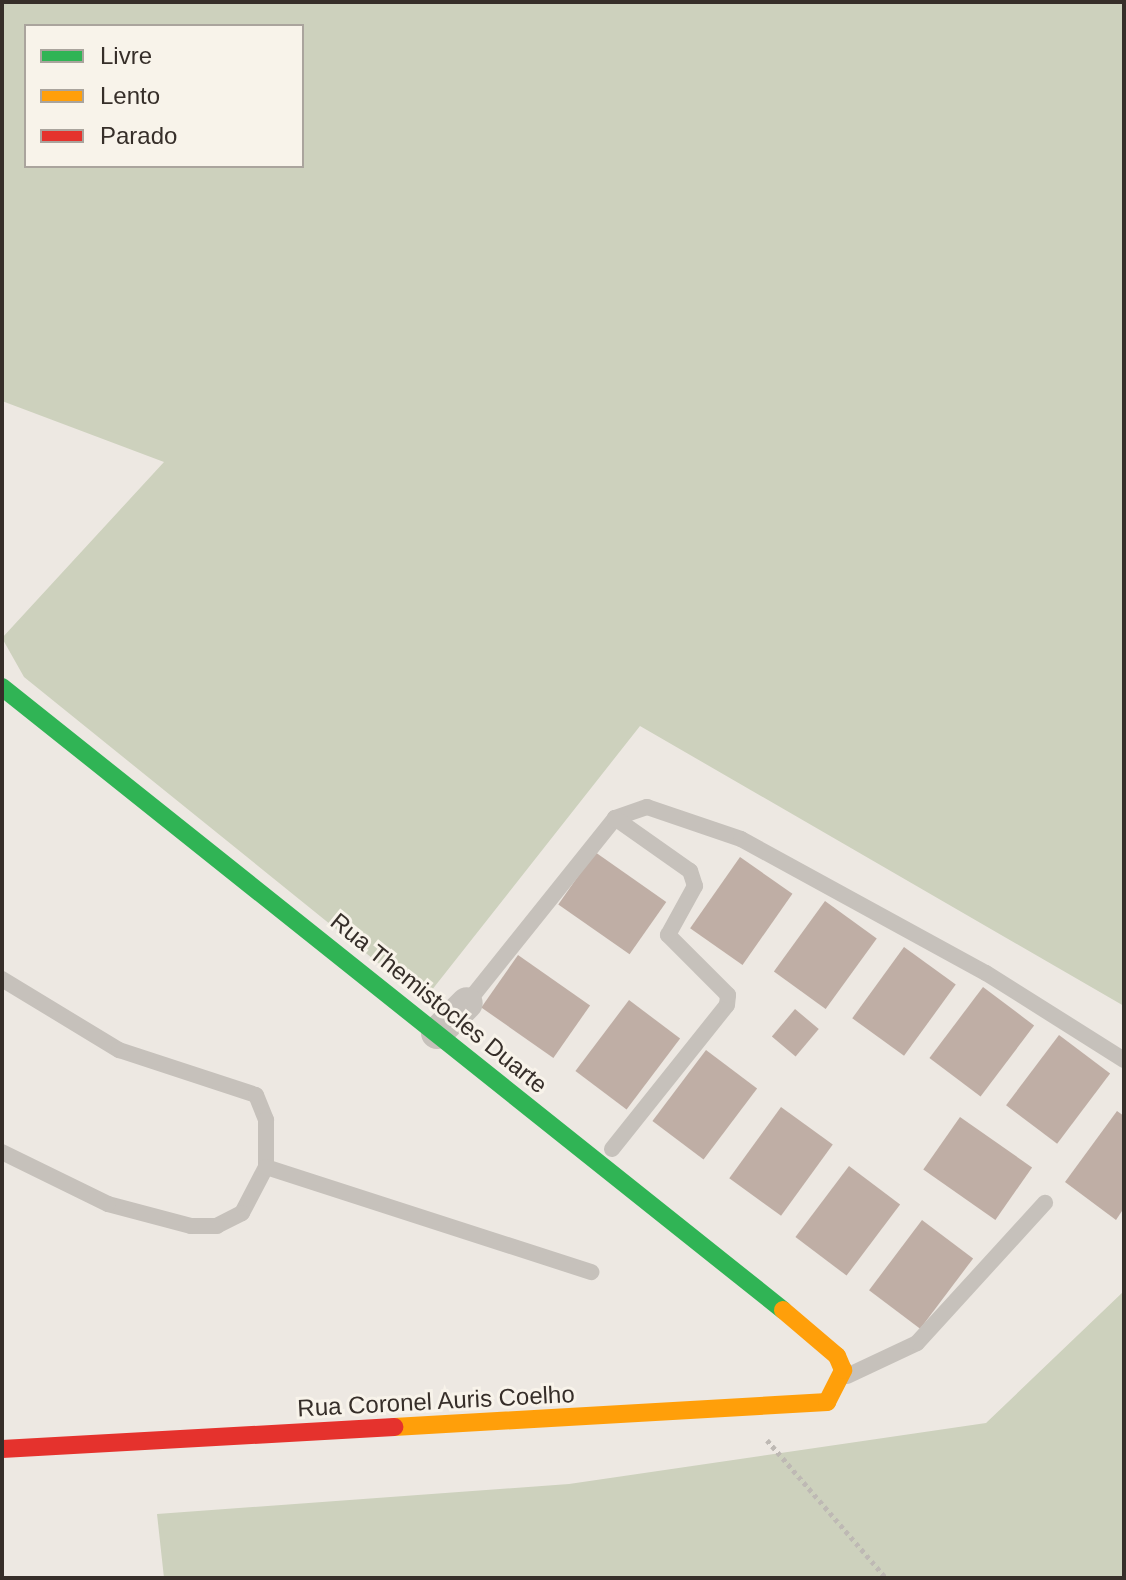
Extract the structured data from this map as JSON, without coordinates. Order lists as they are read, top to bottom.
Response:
{
  "streets": {
    "street": ["Rua Themistocles Duarte", "Rua Coronel Auris Coelho"]
  },
  "crossings": [
    ["Rua Themistocles Duarte", "Rua Coronel Auris Coelho"]
  ],
  "legend": ["Livre", "Lento", "Parado"]
}
